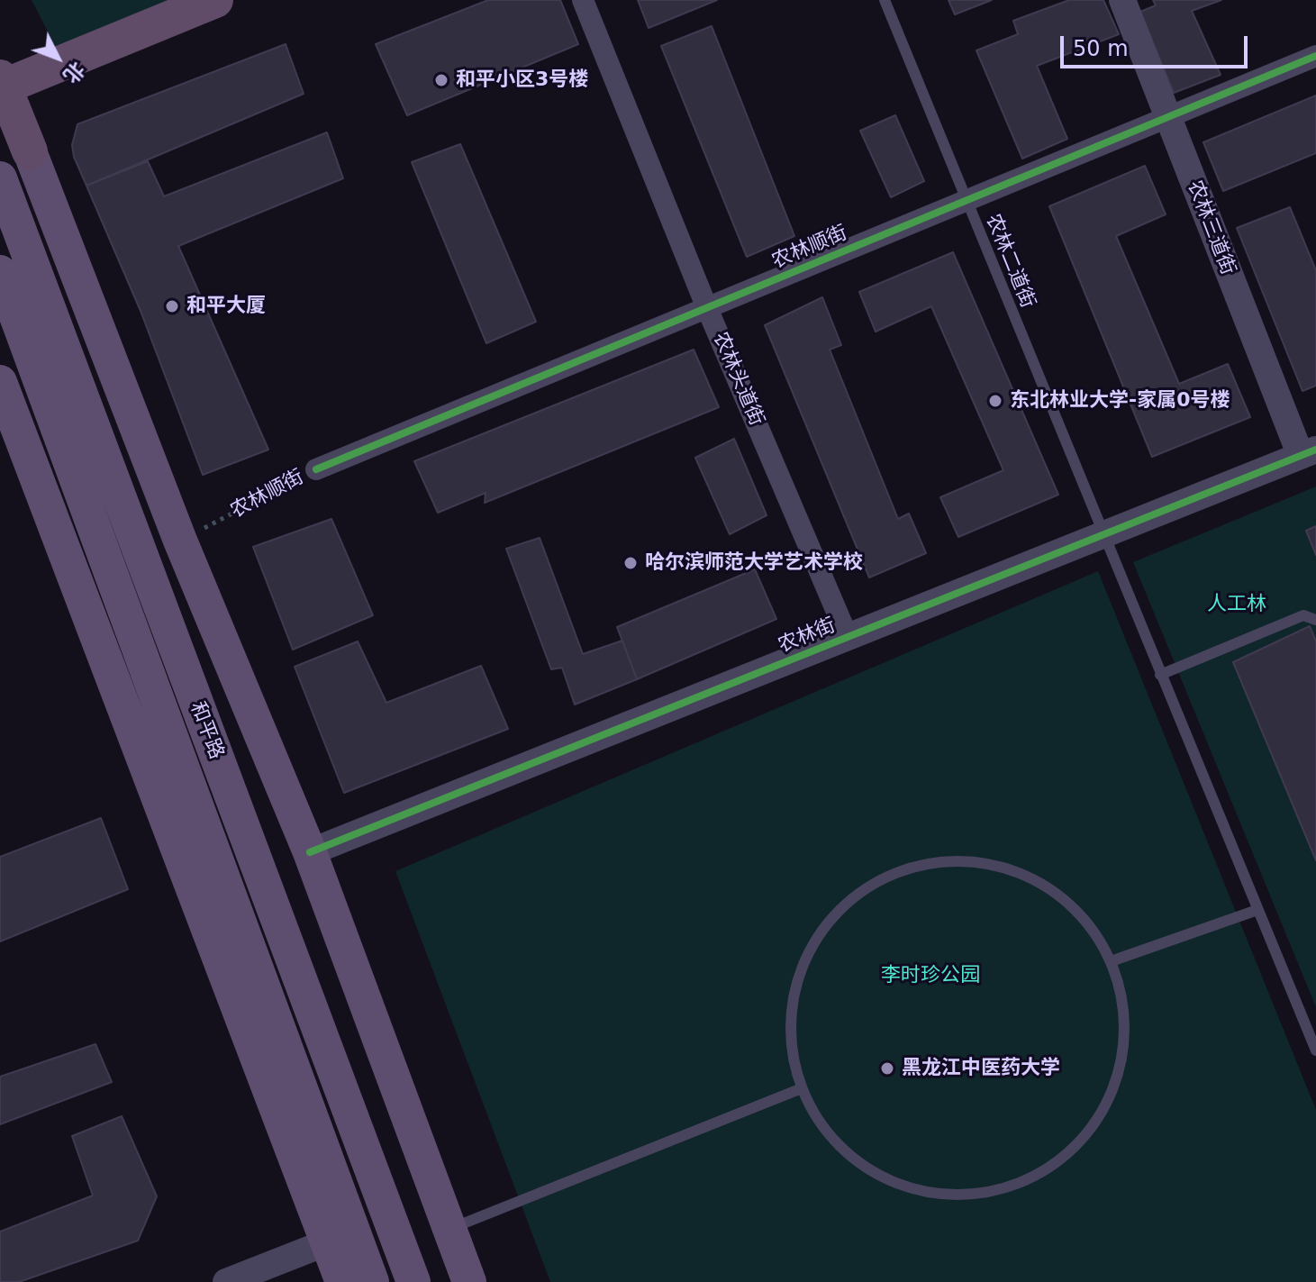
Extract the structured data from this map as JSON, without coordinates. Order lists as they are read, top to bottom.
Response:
{
  "streets": {
    "main road": ["和平路"],
    "street": [
      "农林三道街",
      "农林顺街",
      "农林头道街",
      "农林街"
    ],
    "lane": ["农林二道街"]
  },
  "crossings": [
    ["农林三道街", "农林顺街"],
    ["农林三道街", "农林街"],
    ["农林顺街", "农林二道街"],
    ["农林顺街", "农林头道街"],
    ["农林二道街", "农林街"],
    ["农林头道街", "农林街"]
  ],
  "parks": ["人工林", "李时珍公园"],
  "places": [
    "和平小区3号楼",
    "和平大厦",
    "东北林业大学-家属0号楼",
    "哈尔滨师范大学艺术学校",
    "黑龙江中医药大学"
  ],
  "scale_bar": "50 m",
  "north": "bottom right"
}
